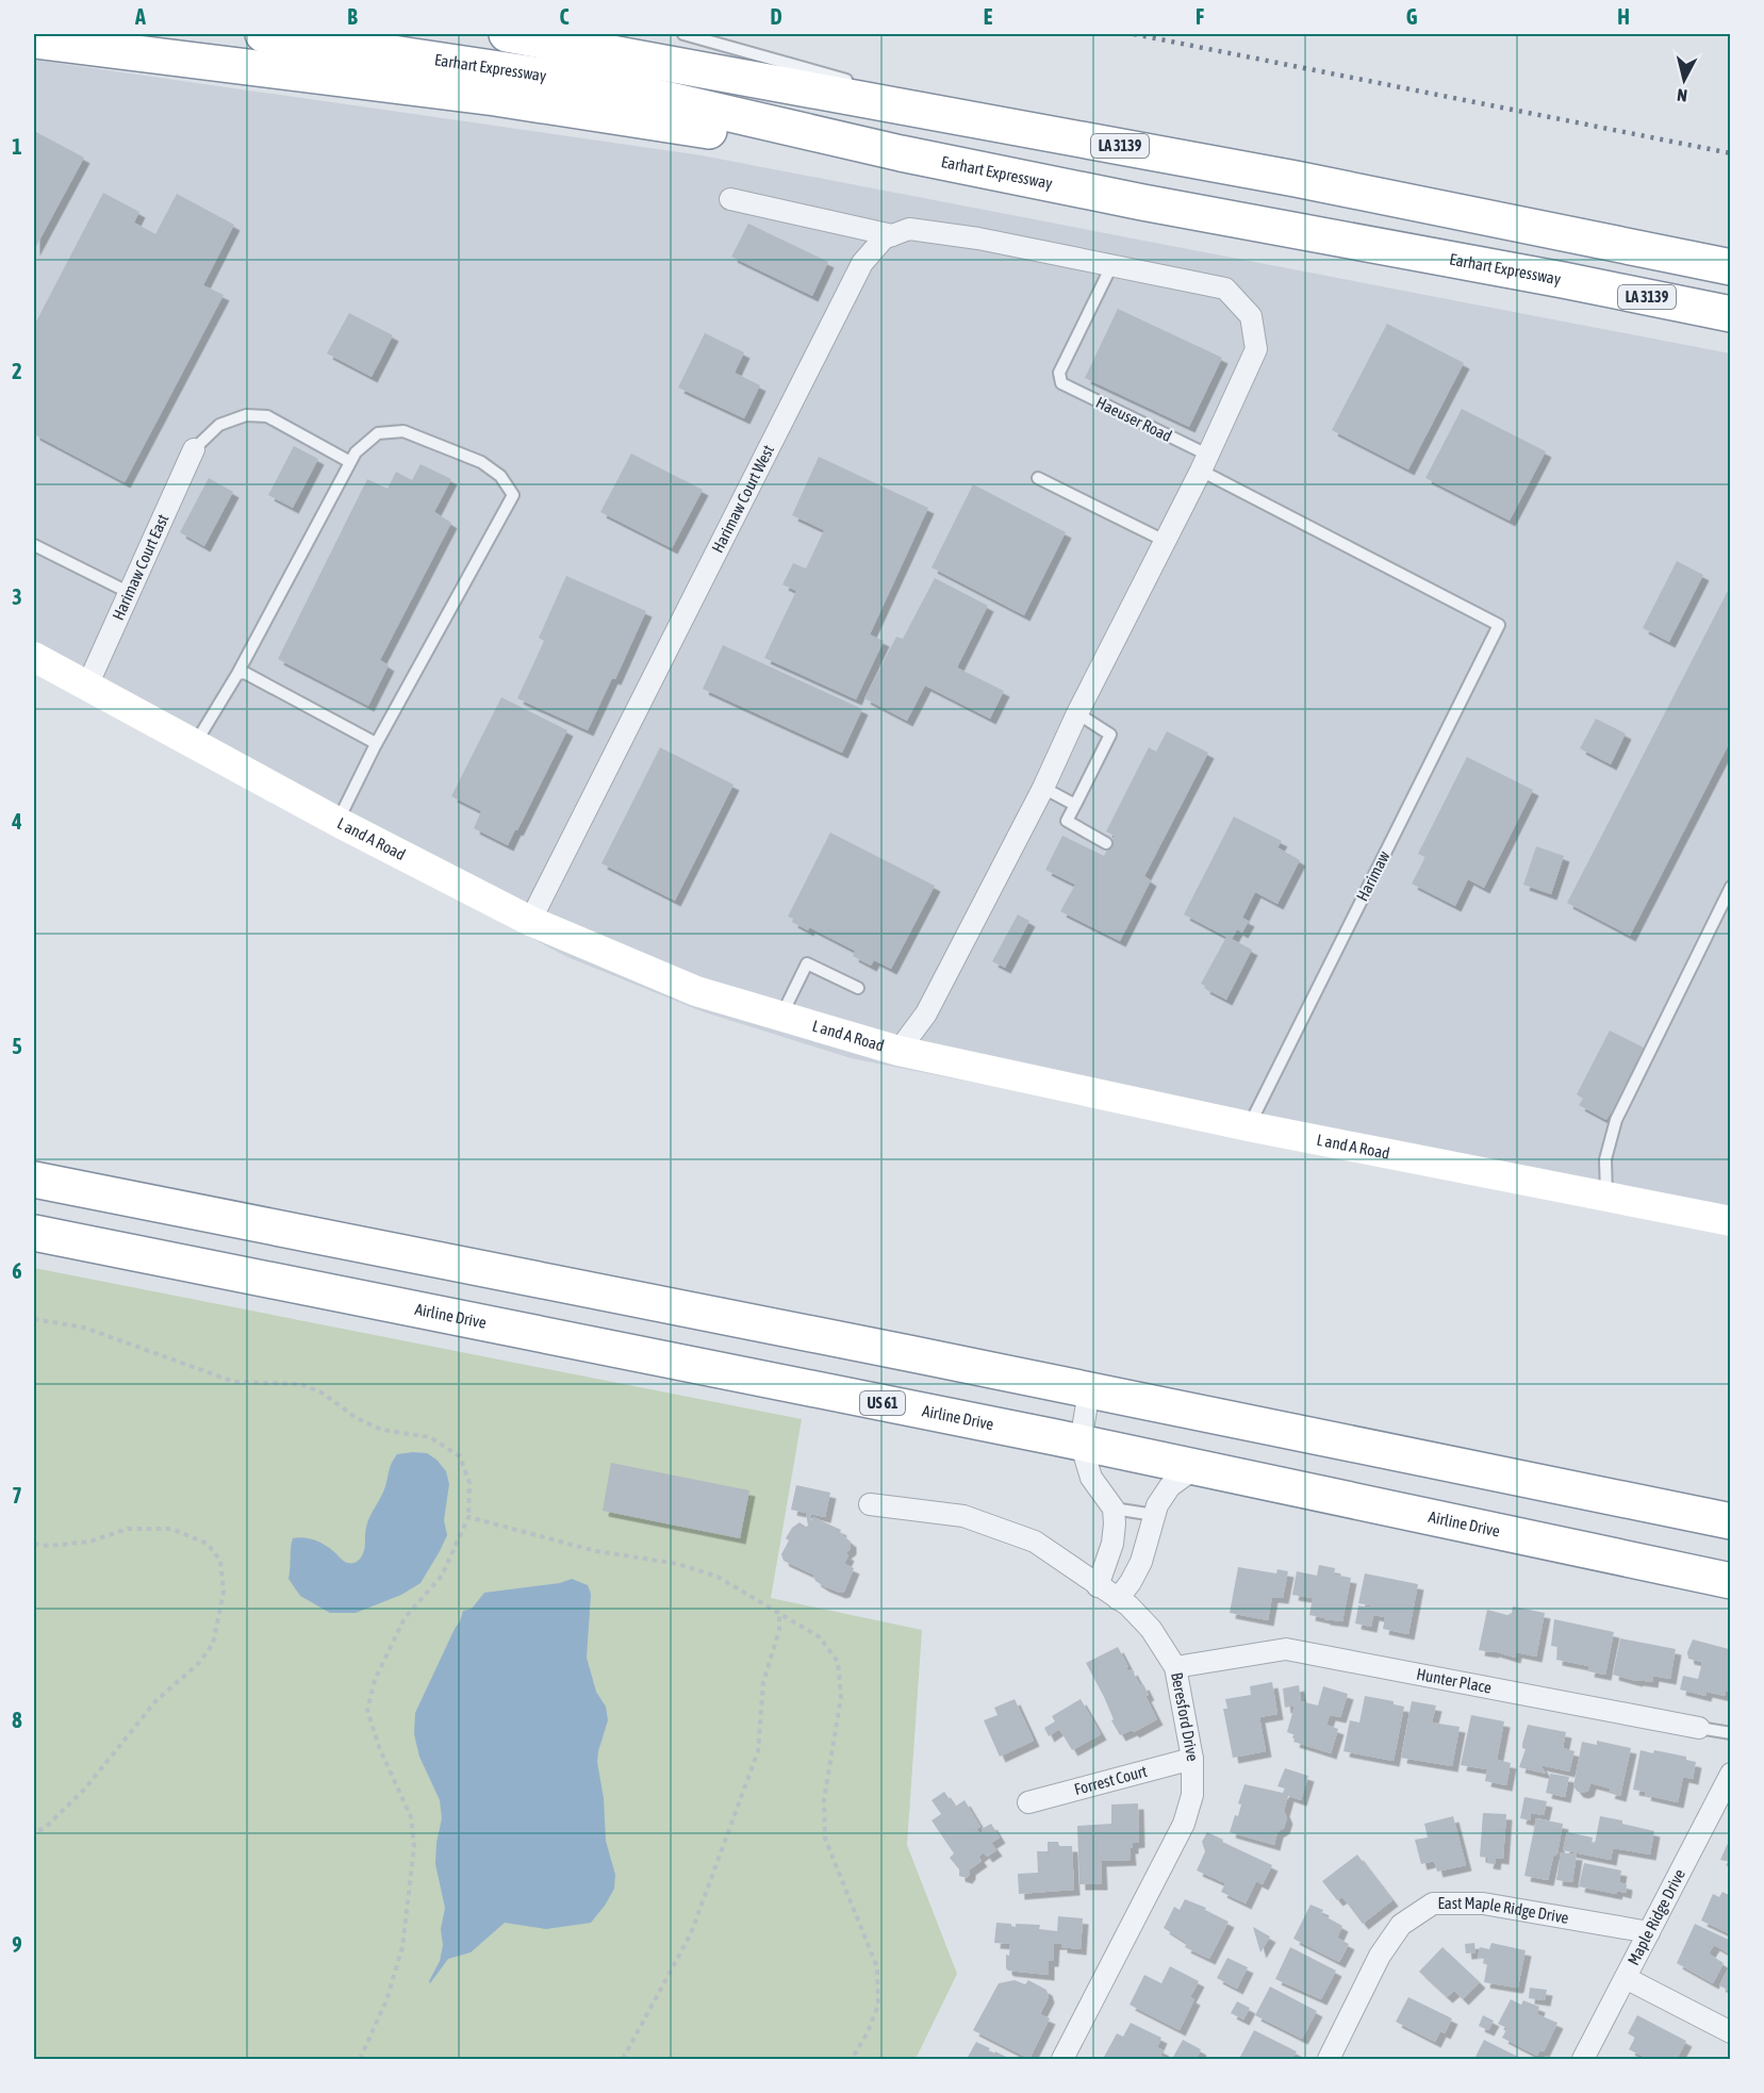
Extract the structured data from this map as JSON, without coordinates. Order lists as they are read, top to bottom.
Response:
{
  "streets": {
    "highway": [
      "Earhart Expressway",
      "LA 3139",
      "Airline Drive",
      "US 61"
    ],
    "street": [
      "Harimaw Court West",
      "Harimaw Court East",
      "L and A Road",
      "Hunter Place",
      "Beresford Drive",
      "Forrest Court",
      "East Maple Ridge Drive",
      "Maple Ridge Drive"
    ],
    "lane": ["Haeuser Road", "Harimaw"]
  },
  "crossings": [
    ["Haeuser Road", "Harimaw"],
    ["Harimaw Court West", "L and A Road"],
    ["Harimaw Court East", "L and A Road"],
    ["L and A Road", "Harimaw"],
    ["Hunter Place", "Beresford Drive"],
    ["Beresford Drive", "Forrest Court"],
    ["East Maple Ridge Drive", "Maple Ridge Drive"]
  ],
  "north": "bottom",
  "grid": {
    "columns": [
      "A",
      "B",
      "C",
      "D",
      "E",
      "F",
      "G",
      "H"
    ],
    "rows": [
      "1",
      "2",
      "3",
      "4",
      "5",
      "6",
      "7",
      "8",
      "9"
    ]
  }
}
